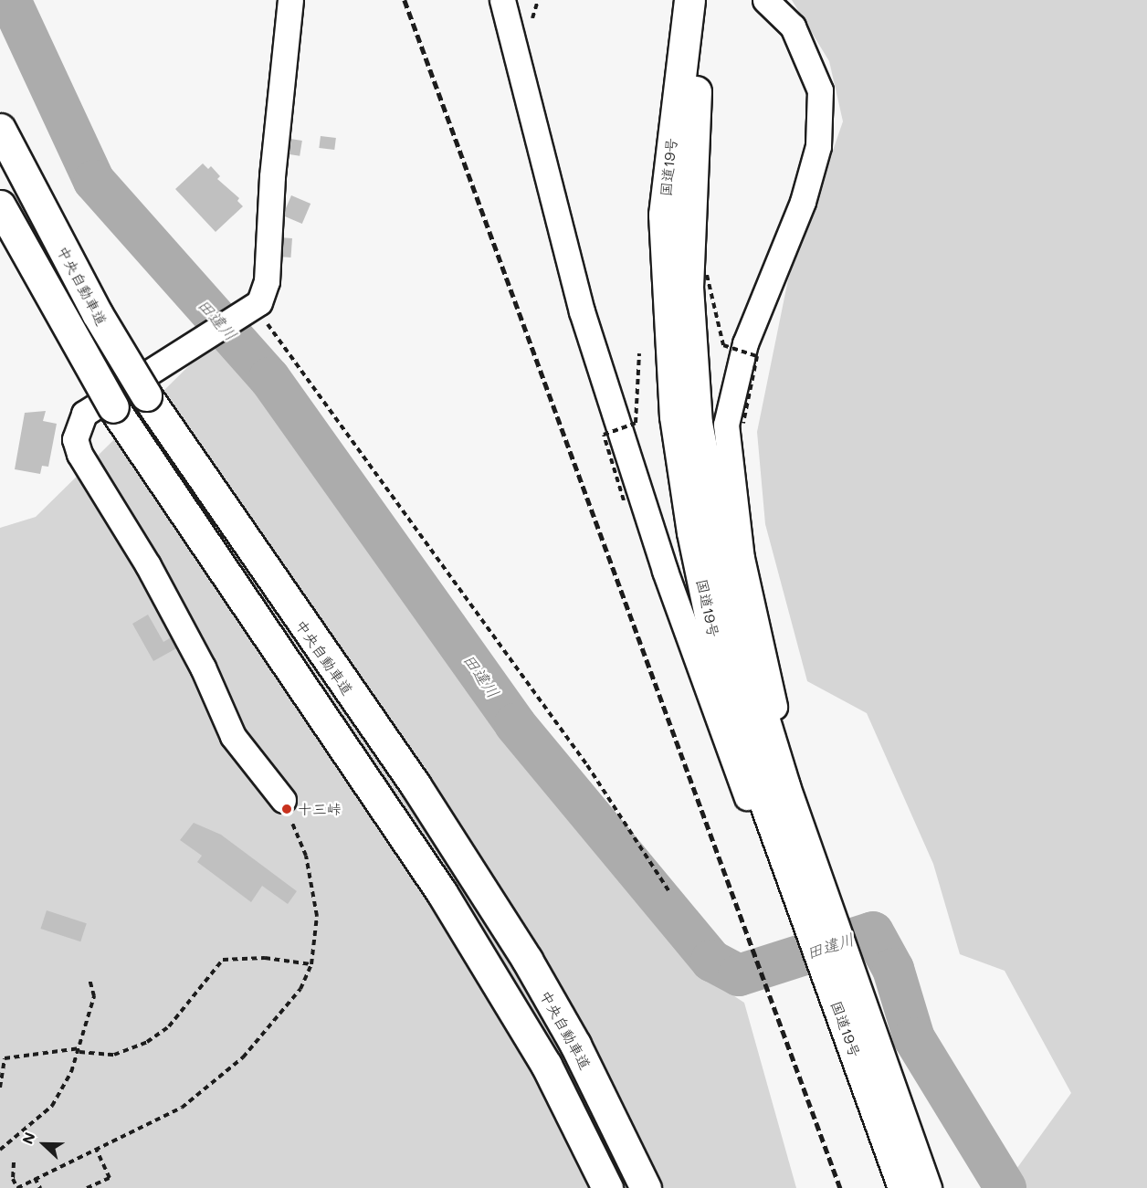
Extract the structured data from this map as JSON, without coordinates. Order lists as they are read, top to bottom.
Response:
{
  "streets": {
    "highway": ["国道19号", "中央自動車道"]
  },
  "water": ["田違川"],
  "places": ["十三峠"],
  "north": "left"
}
